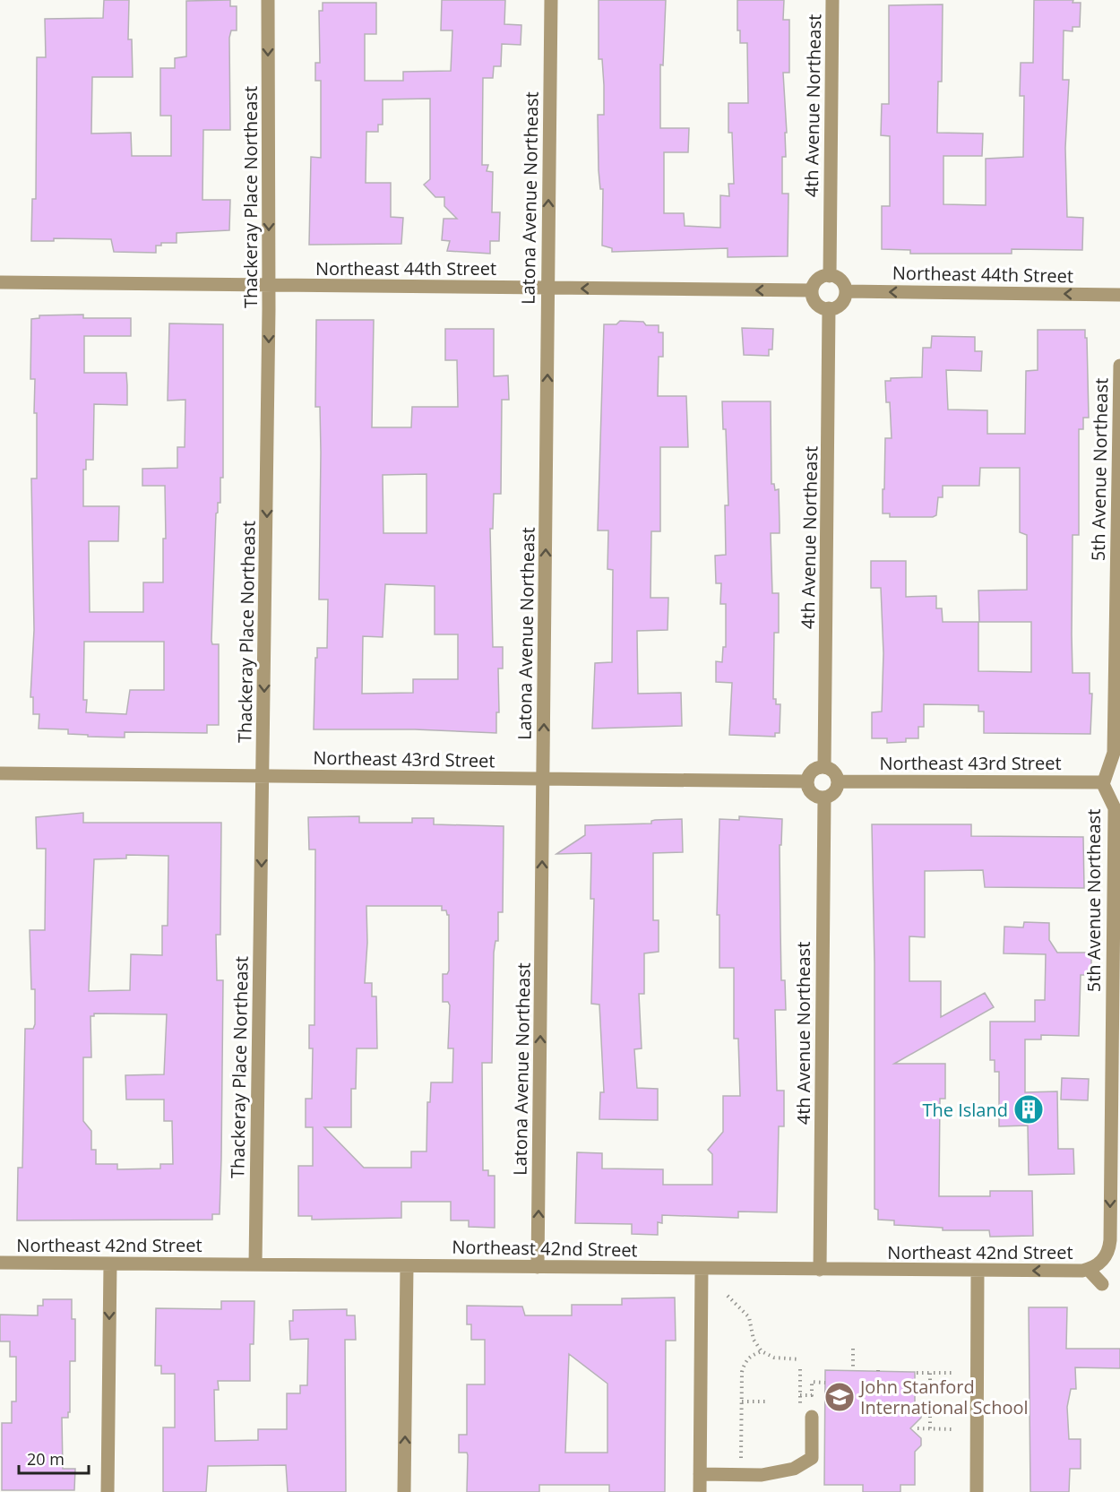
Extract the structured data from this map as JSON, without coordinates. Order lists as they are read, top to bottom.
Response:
{
  "streets": {
    "street": [
      "4th Avenue Northeast",
      "Thackeray Place Northeast",
      "Latona Avenue Northeast",
      "Northeast 44th Street",
      "5th Avenue Northeast",
      "Northeast 43rd Street",
      "Northeast 42nd Street"
    ]
  },
  "crossings": [
    ["4th Avenue Northeast", "Northeast 44th Street"],
    ["4th Avenue Northeast", "Northeast 43rd Street"],
    ["4th Avenue Northeast", "Northeast 42nd Street"],
    ["Thackeray Place Northeast", "Northeast 44th Street"],
    ["Thackeray Place Northeast", "Northeast 43rd Street"],
    ["Thackeray Place Northeast", "Northeast 42nd Street"],
    ["Latona Avenue Northeast", "Northeast 44th Street"],
    ["Latona Avenue Northeast", "Northeast 43rd Street"],
    ["Latona Avenue Northeast", "Northeast 42nd Street"],
    ["5th Avenue Northeast", "Northeast 43rd Street"],
    ["5th Avenue Northeast", "Northeast 42nd Street"]
  ],
  "one_way": [
    "Thackeray Place Northeast",
    "Latona Avenue Northeast",
    "Northeast 44th Street",
    "5th Avenue Northeast"
  ],
  "places": {
    "building": ["The Island"],
    "school or university": ["John Stanford International School"]
  },
  "scale_bar": "20 m"
}
